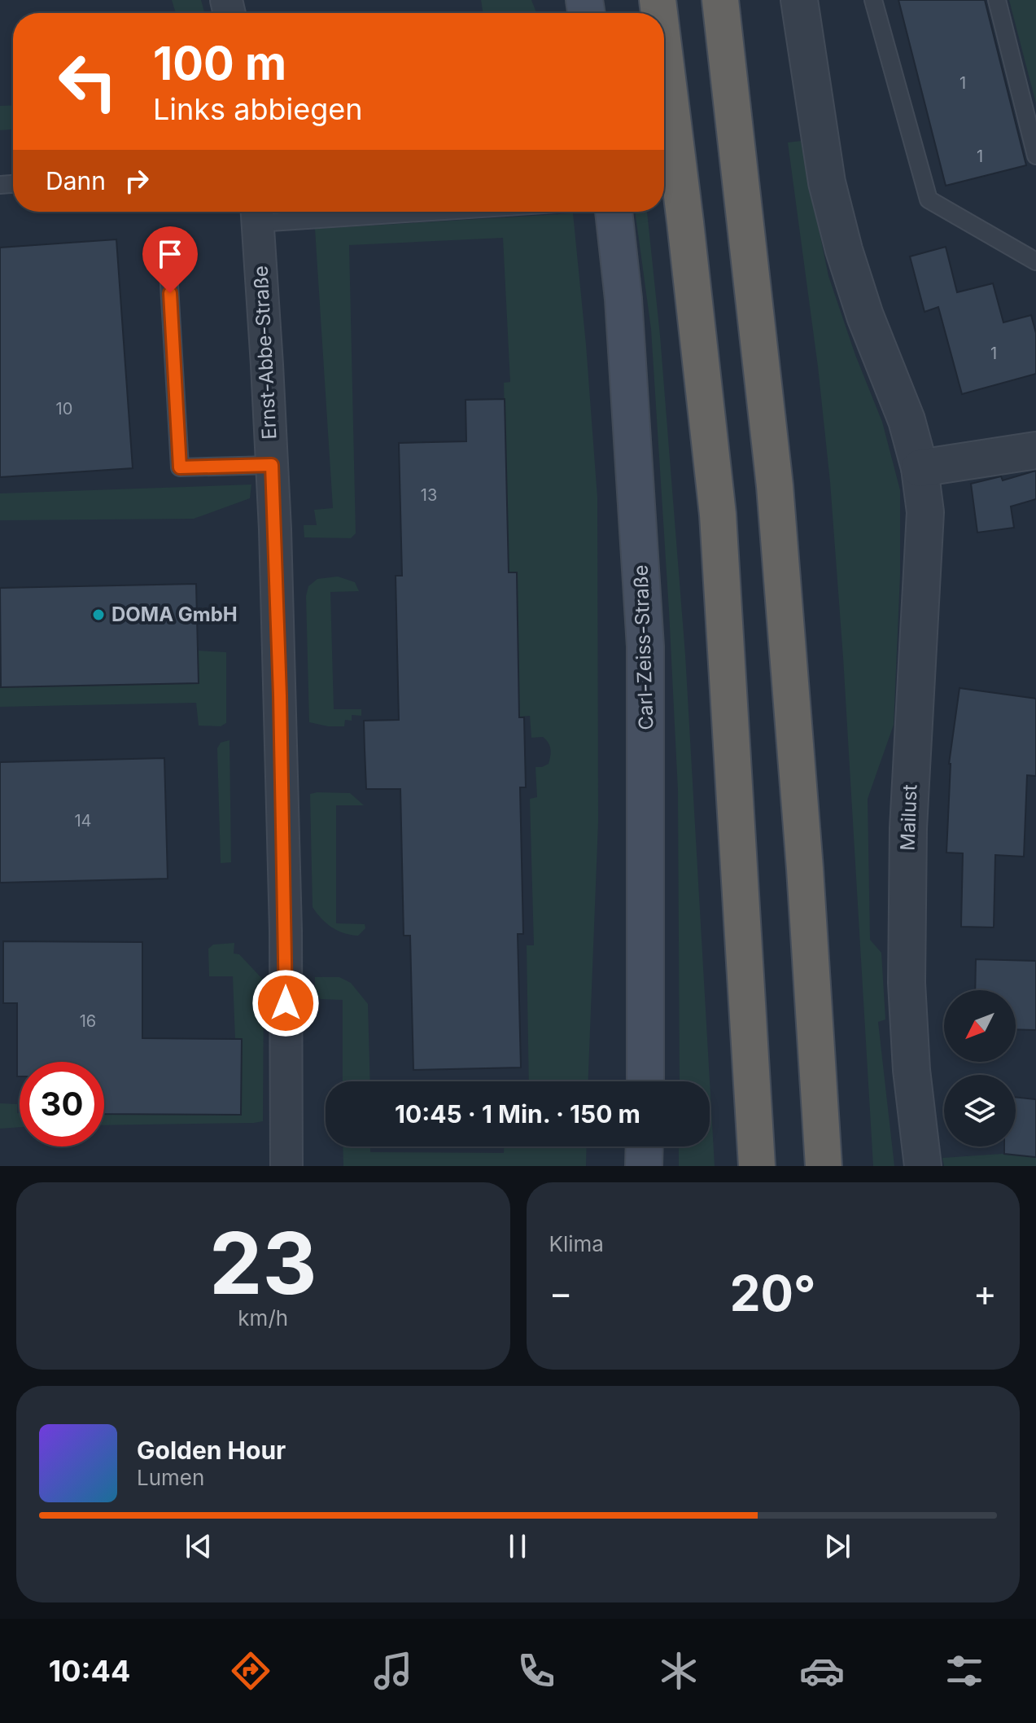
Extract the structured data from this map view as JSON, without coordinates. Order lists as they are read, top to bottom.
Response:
{
  "streets": {
    "main road": ["Carl-Zeiss-Straße"],
    "street": ["Ernst-Abbe-Straße", "Mailust"]
  },
  "places": ["DOMA GmbH"],
  "house_numbers": [
    "1",
    "1",
    "1",
    "10",
    "13",
    "14",
    "16"
  ],
  "north": "bottom left",
  "page": {
    "turn": ["100 m", "Links abbiegen"],
    "then": "Dann",
    "limit": "30",
    "trip": "10:45 · 1 Min. · 150 m",
    "tile": [
      ["23", "km/h"],
      "Klima"
    ],
    "heat": ["−", "20°", "+"],
    "song": ["Golden Hour", "Lumen"],
    "tabs": "10:44"
  }
}
